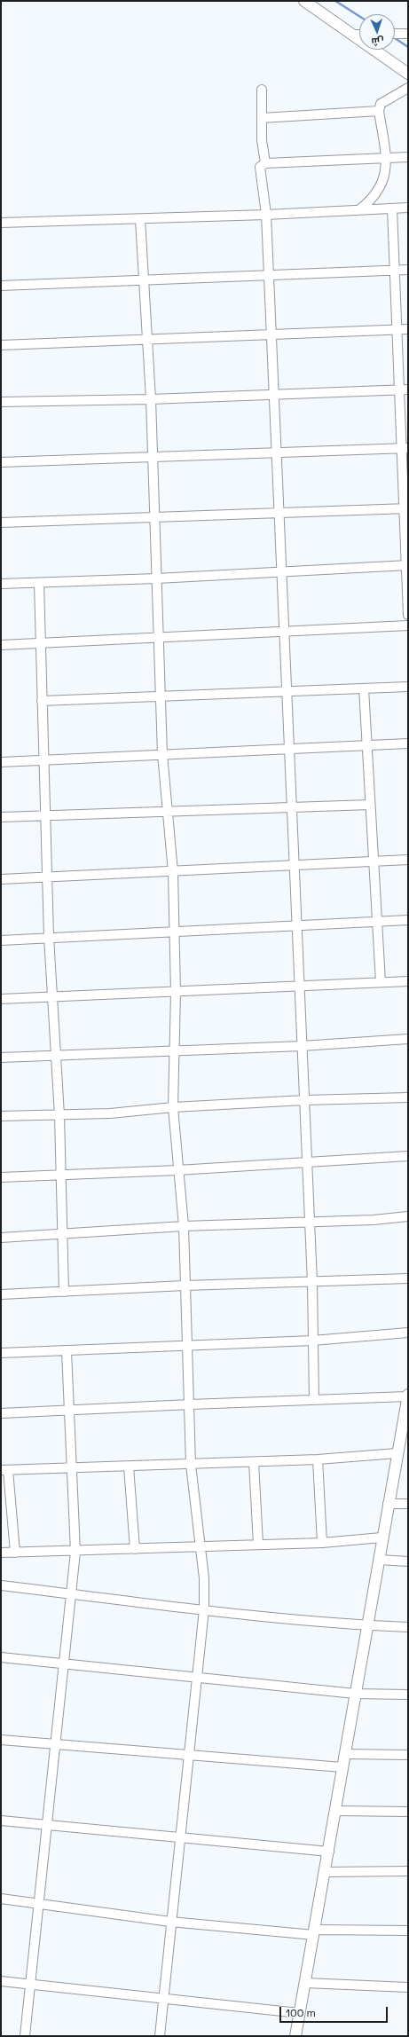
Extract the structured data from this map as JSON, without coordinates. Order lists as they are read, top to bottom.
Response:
{
  "scale_bar": "100 m",
  "north": "bottom"
}
